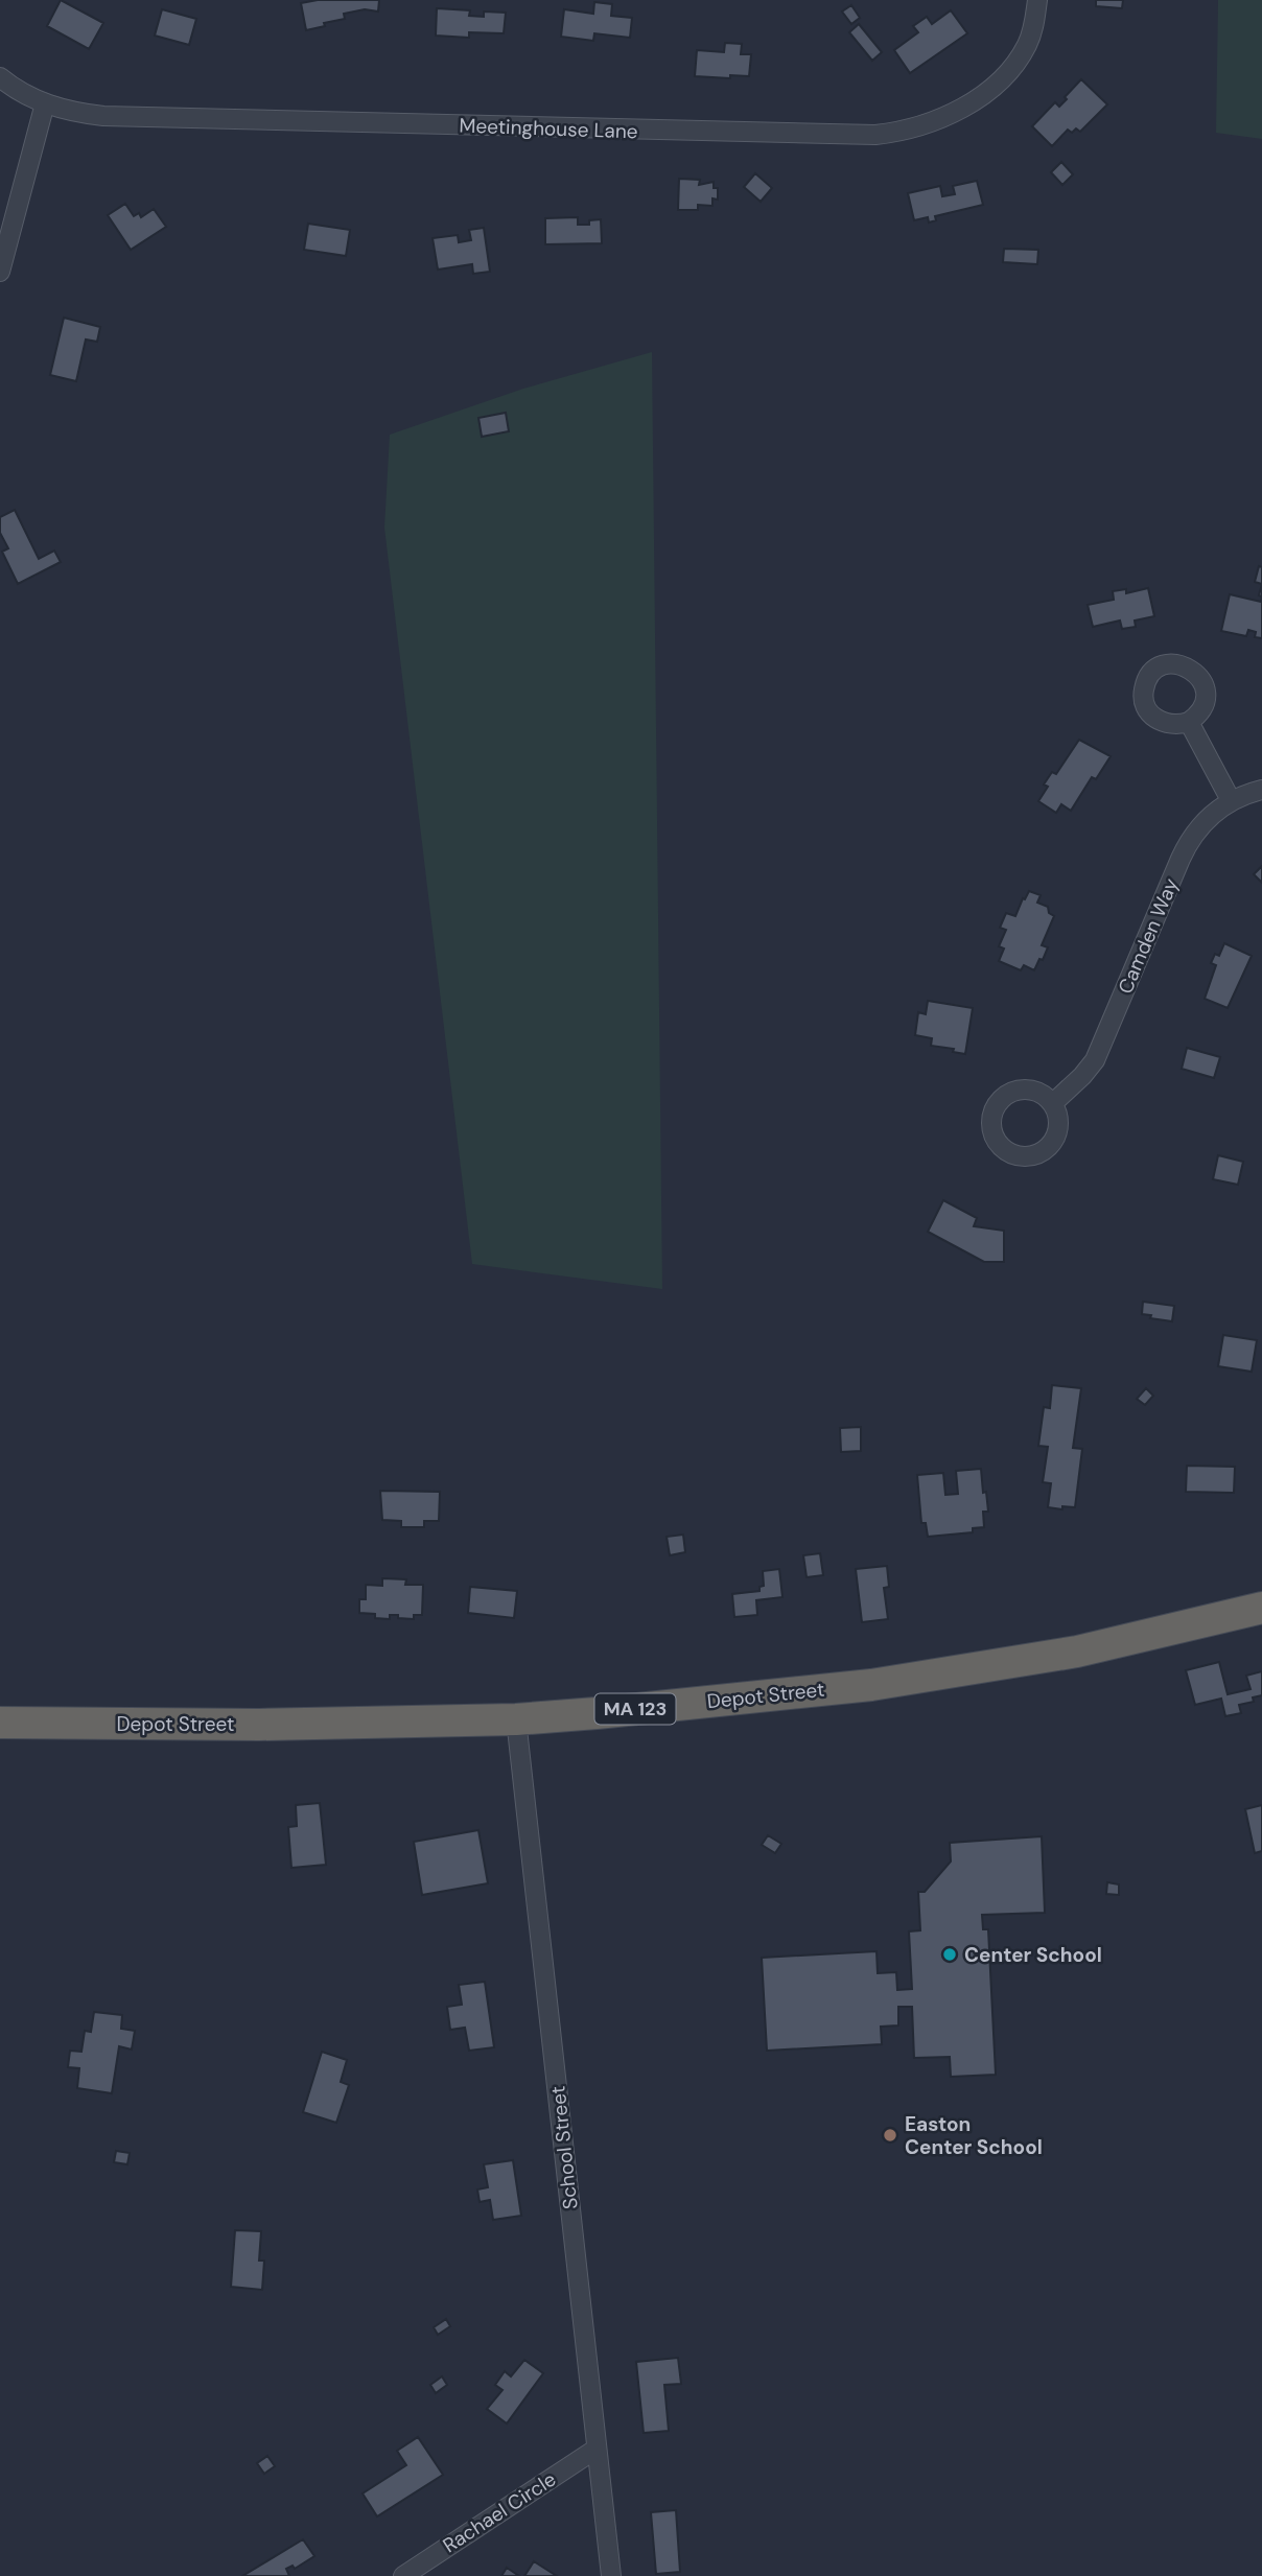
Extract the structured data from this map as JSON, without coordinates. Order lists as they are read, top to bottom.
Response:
{
  "streets": {
    "highway": ["Depot Street", "MA 123"],
    "street": [
      "Meetinghouse Lane",
      "Camden Way",
      "School Street",
      "Rachael Circle"
    ]
  },
  "crossings": [
    ["Depot Street", "School Street"],
    ["School Street", "Rachael Circle"]
  ],
  "places": ["Center School", "Easton Center School"]
}
